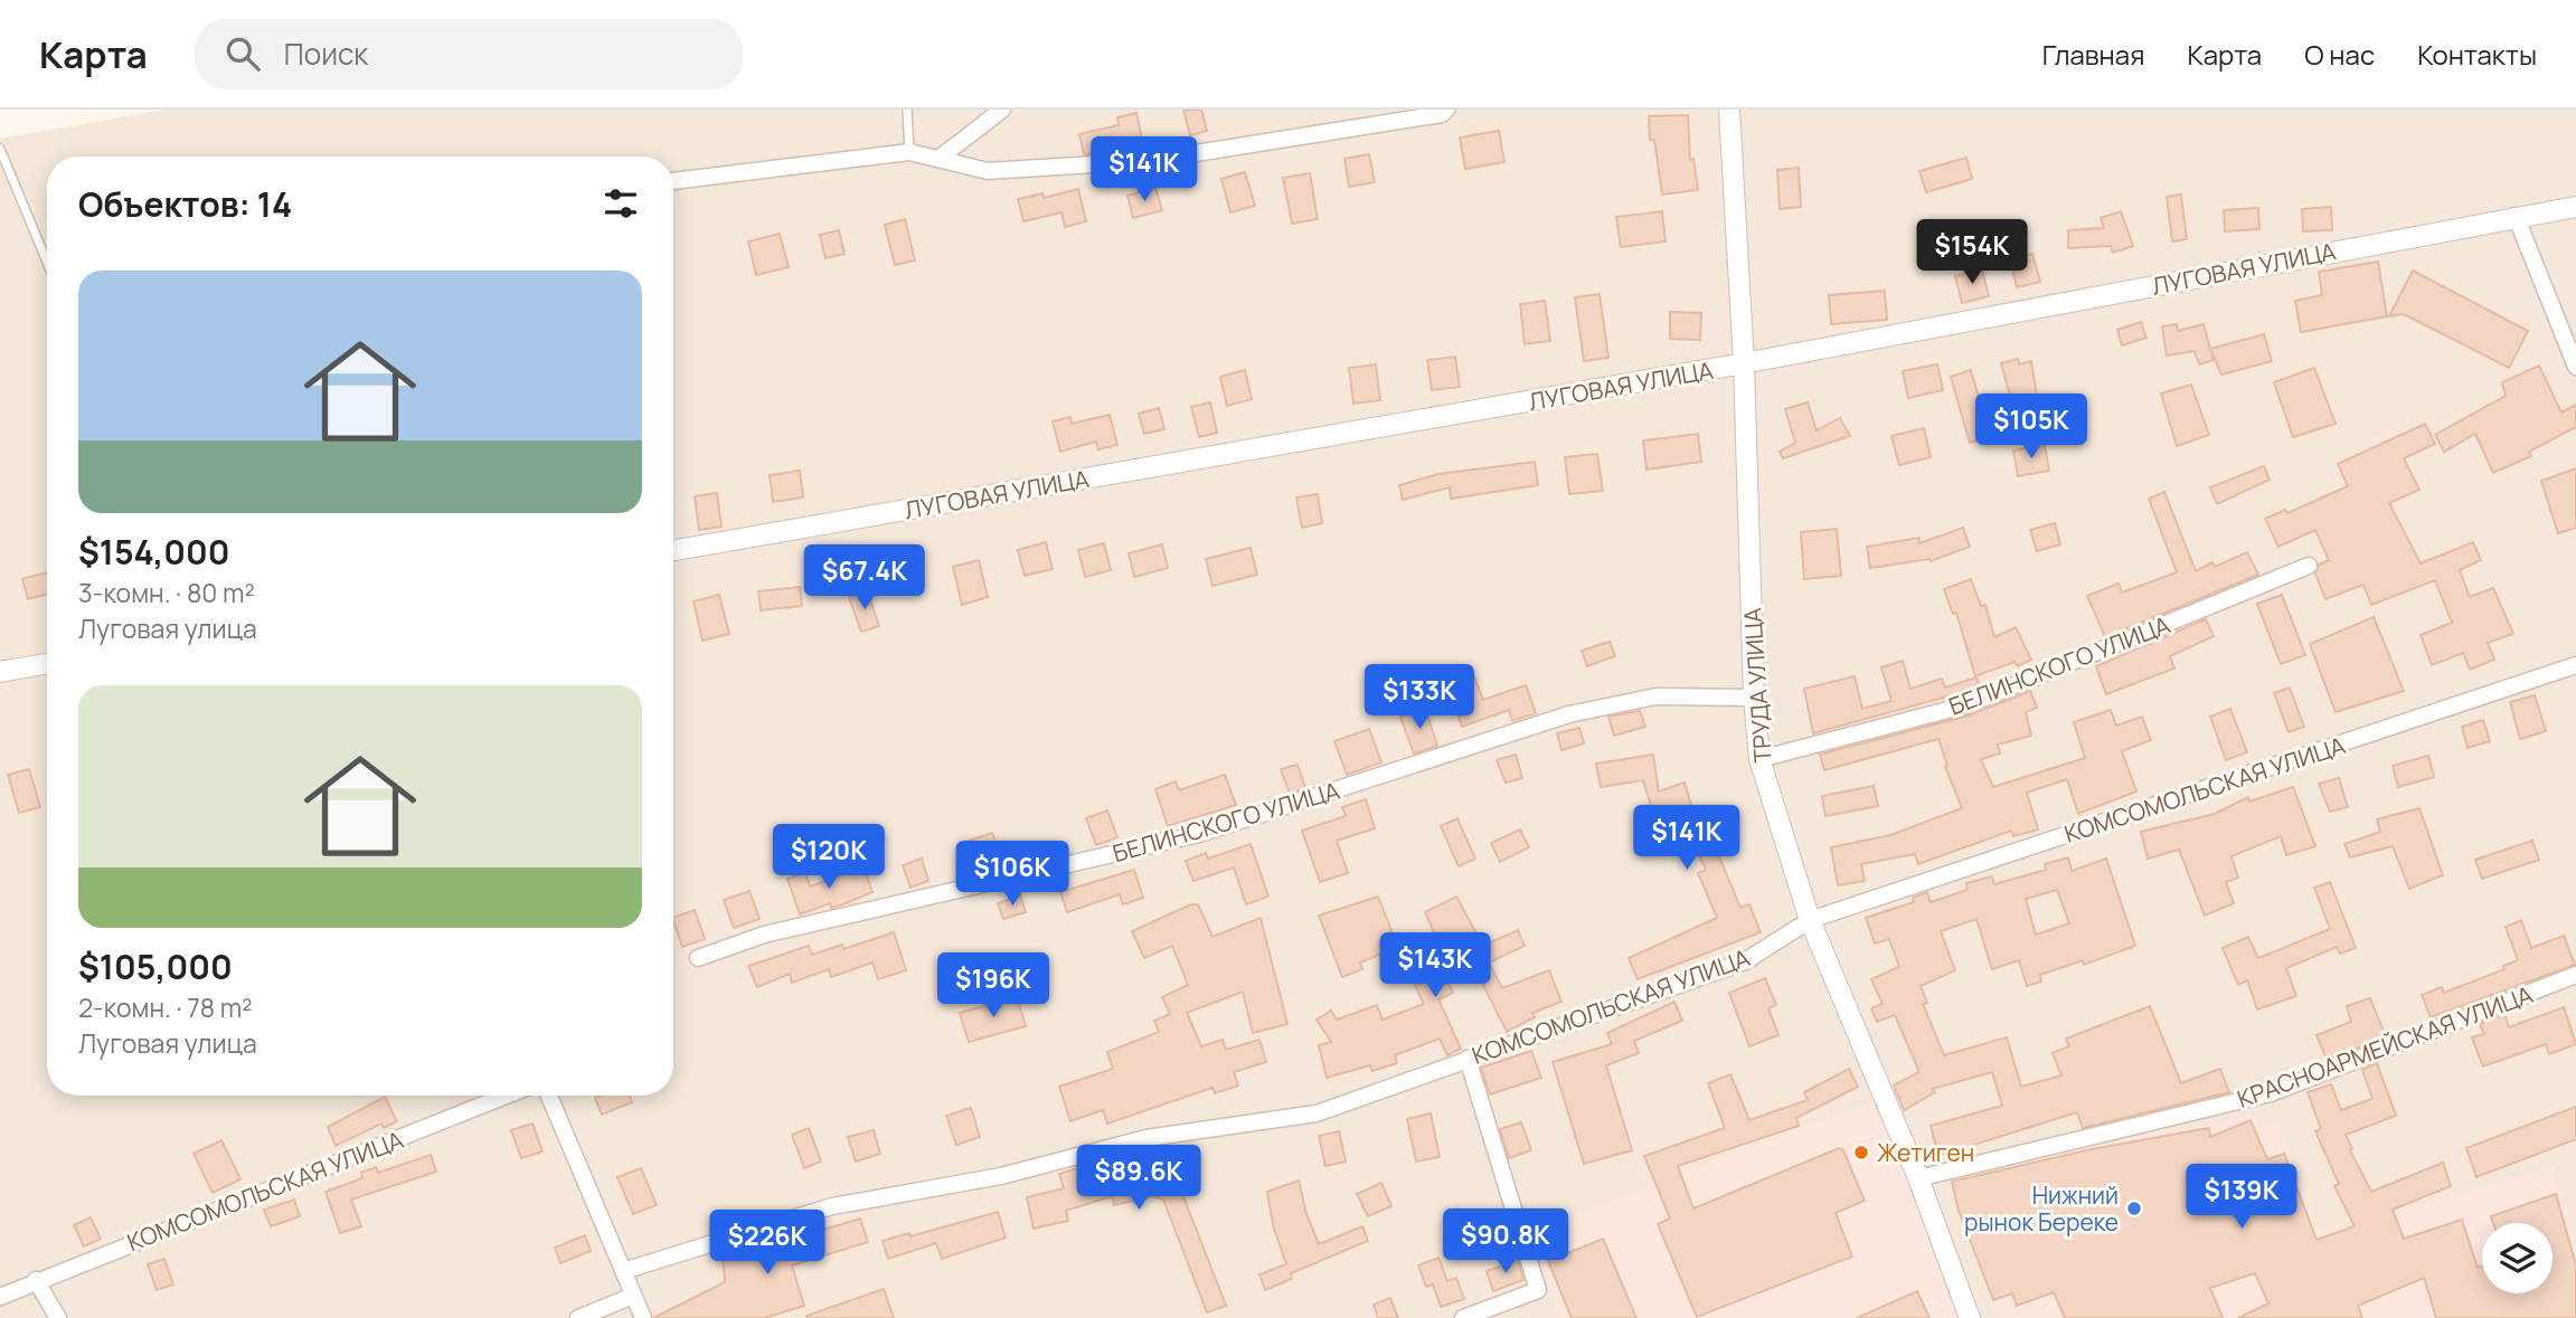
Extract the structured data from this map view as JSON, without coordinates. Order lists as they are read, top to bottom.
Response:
{
  "streets": {
    "street": [
      "ЛУГОВАЯ УЛИЦА",
      "БЕЛИНСКОГО УЛИЦА",
      "ТРУДА УЛИЦА",
      "КОМСОМОЛЬСКАЯ УЛИЦА",
      "КРАСНОАРМЕЙСКАЯ УЛИЦА"
    ]
  },
  "crossings": [
    ["ЛУГОВАЯ УЛИЦА", "ТРУДА УЛИЦА"],
    ["БЕЛИНСКОГО УЛИЦА", "ТРУДА УЛИЦА"],
    ["ТРУДА УЛИЦА", "КОМСОМОЛЬСКАЯ УЛИЦА"],
    ["ТРУДА УЛИЦА", "КРАСНОАРМЕЙСКАЯ УЛИЦА"]
  ],
  "places": ["Жетиген", "Нижний рынок Береке"],
  "page": {
    "header": "Карта",
    "search": "Поиск",
    "nav": [
      "Главная",
      "Карта",
      "О нас",
      "Контакты"
    ],
    "price": [
      "$141K",
      "$154K",
      "$105K",
      "$67.4K",
      "$133K",
      "$141K",
      "$120K",
      "$106K",
      "$143K",
      "$196K",
      "$89.6K",
      "$139K",
      "$90.8K",
      "$226K"
    ],
    "heading": "Объектов: 14",
    "list": [
      {
        "name": "$154,000",
        "note": "3-комн. · 80 m² · Луговая улица"
      },
      {
        "name": "$105,000",
        "note": "2-комн. · 78 m² · Луговая улица"
      }
    ]
  }
}
